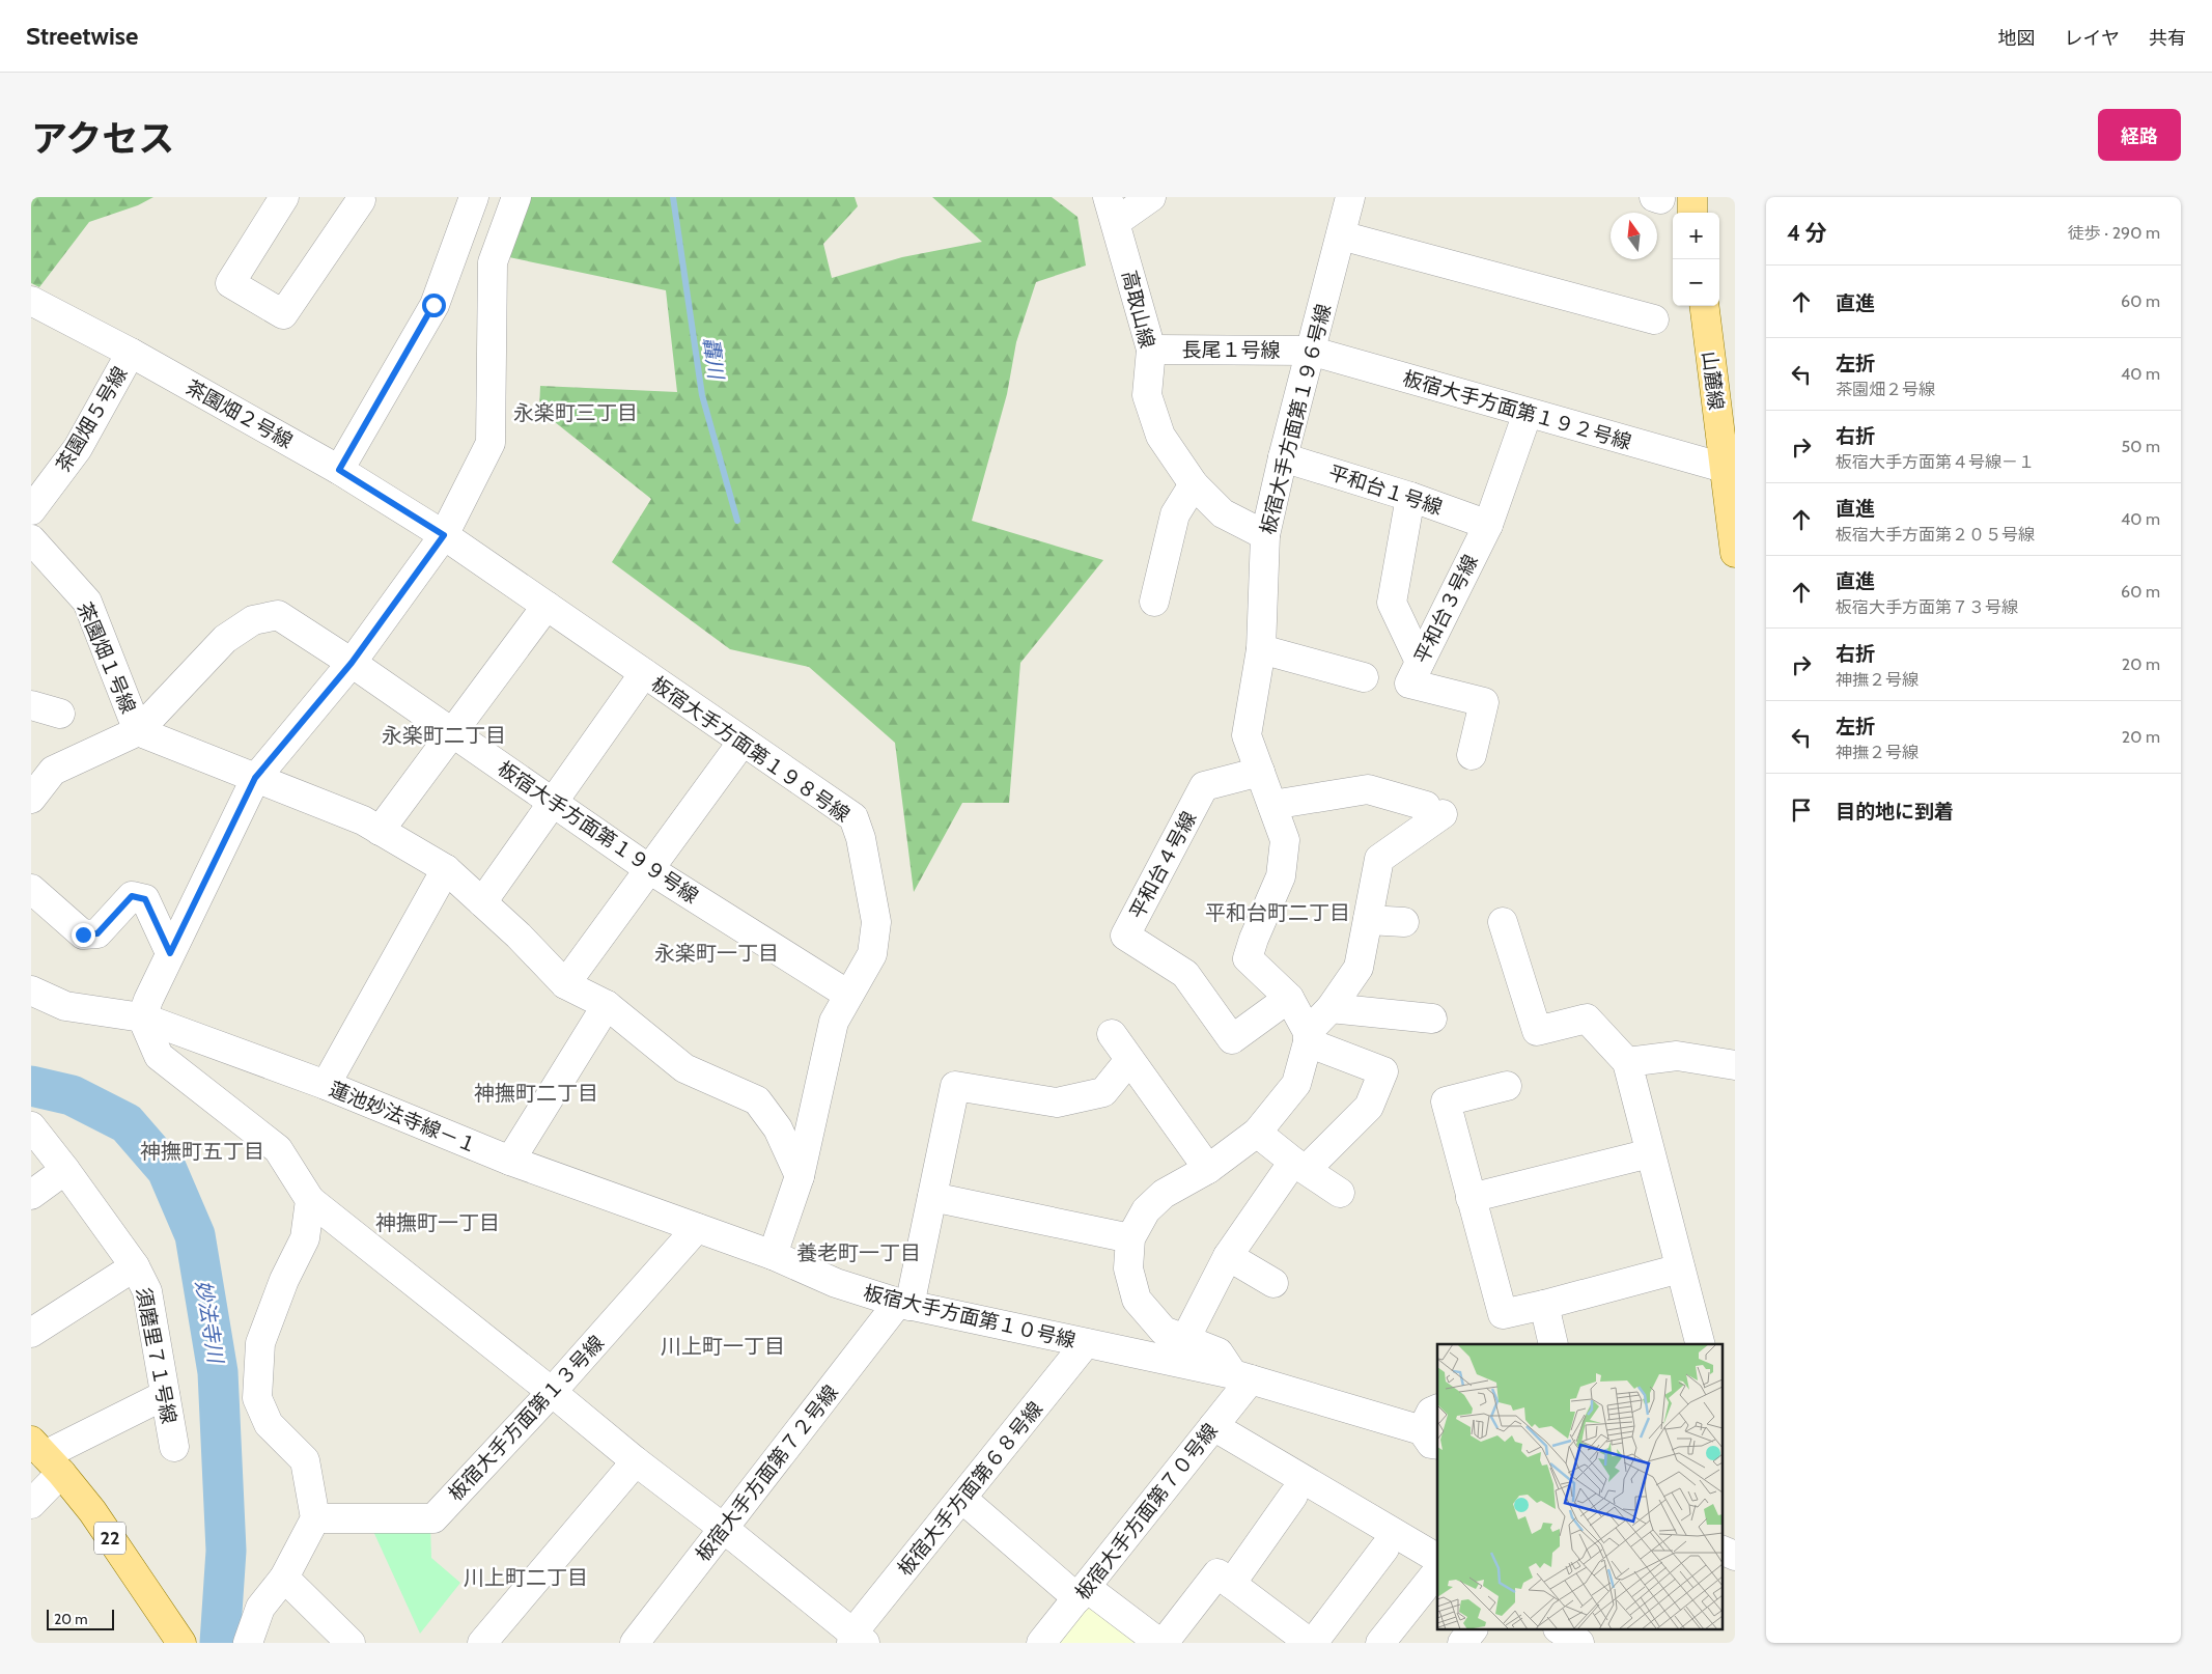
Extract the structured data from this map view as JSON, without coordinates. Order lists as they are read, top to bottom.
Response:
{
  "streets": {
    "main road": ["山麓線", "22"],
    "street": [
      "高取山線",
      "長尾１号線",
      "板宿大手方面第１９２号線",
      "茶園畑２号線",
      "茶園畑５号線",
      "板宿大手方面第１９６号線",
      "平和台１号線",
      "平和台３号線",
      "茶園畑１号線",
      "板宿大手方面第１９８号線",
      "板宿大手方面第１９９号線",
      "平和台４号線",
      "蓮池妙法寺線－１",
      "板宿大手方面第１０号線",
      "須磨里７１号線",
      "板宿大手方面第１３号線",
      "板宿大手方面第７２号線",
      "板宿大手方面第６８号線",
      "板宿大手方面第７０号線"
    ]
  },
  "crossings": [
    ["高取山線", "長尾１号線"],
    ["高取山線", "板宿大手方面第１９６号線"],
    ["長尾１号線", "板宿大手方面第１９２号線"],
    ["長尾１号線", "板宿大手方面第１９６号線"],
    ["山麓線", "板宿大手方面第１９２号線"],
    ["板宿大手方面第１９２号線", "板宿大手方面第１９６号線"],
    ["板宿大手方面第１９２号線", "平和台３号線"],
    ["茶園畑２号線", "茶園畑５号線"],
    ["茶園畑２号線", "板宿大手方面第１９８号線"],
    ["板宿大手方面第１９６号線", "平和台１号線"],
    ["板宿大手方面第１９６号線", "平和台４号線"],
    ["平和台１号線", "平和台３号線"],
    ["茶園畑１号線", "板宿大手方面第１９９号線"],
    ["板宿大手方面第１９８号線", "板宿大手方面第１９９号線"],
    ["蓮池妙法寺線－１", "板宿大手方面第１０号線"],
    ["蓮池妙法寺線－１", "板宿大手方面第１３号線"],
    ["板宿大手方面第１０号線", "板宿大手方面第７２号線"],
    ["板宿大手方面第１０号線", "板宿大手方面第６８号線"],
    ["板宿大手方面第１０号線", "板宿大手方面第７０号線"]
  ],
  "districts": [
    "永楽町三丁目",
    "永楽町二丁目",
    "平和台町二丁目",
    "永楽町一丁目",
    "神撫町二丁目",
    "神撫町五丁目",
    "神撫町一丁目",
    "養老町一丁目",
    "川上町一丁目",
    "川上町二丁目"
  ],
  "water": ["轟川", "妙法寺川"],
  "scale_bar": "20 m",
  "north": "top",
  "page": {
    "header": "Streetwise",
    "nav": ["地図", "レイヤ", "共有"],
    "title": "アクセス",
    "buttons": "経路",
    "heading": ["4 分", "徒歩 · 290 m"],
    "map_buttons": ["+", "−"],
    "list": [
      ["直進", "60 m"],
      ["左折", "茶園畑２号線", "40 m"],
      ["右折", "板宿大手方面第４号線－１", "50 m"],
      ["直進", "板宿大手方面第２０５号線", "40 m"],
      ["直進", "板宿大手方面第７３号線", "60 m"],
      ["右折", "神撫２号線", "20 m"],
      ["左折", "神撫２号線", "20 m"],
      "目的地に到着"
    ],
    "scale": "20 m"
  }
}
